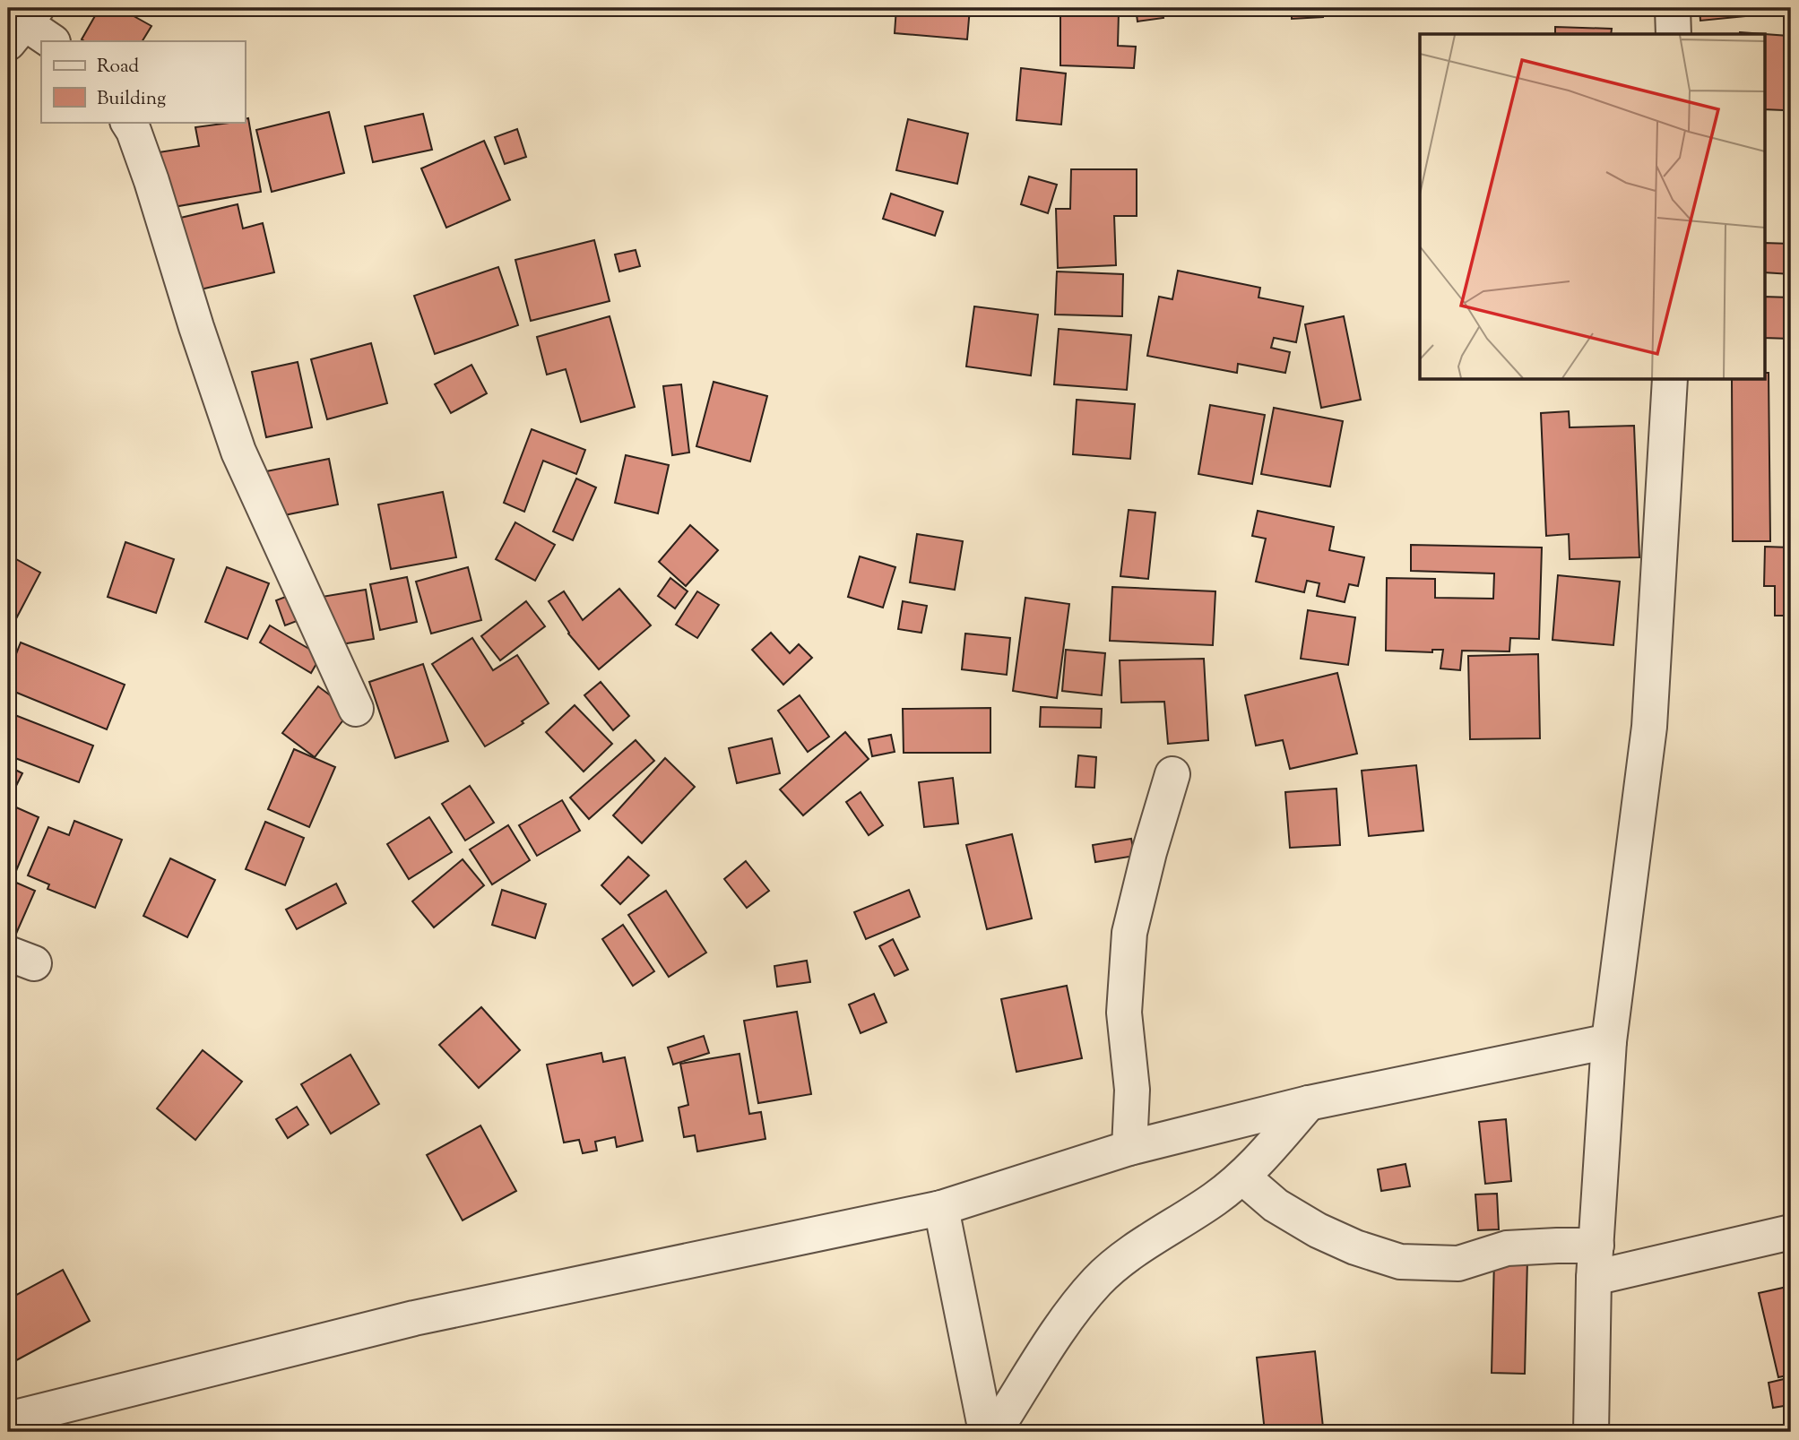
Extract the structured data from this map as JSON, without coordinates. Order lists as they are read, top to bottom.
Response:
{
  "legend": ["Road", "Building"]
}
